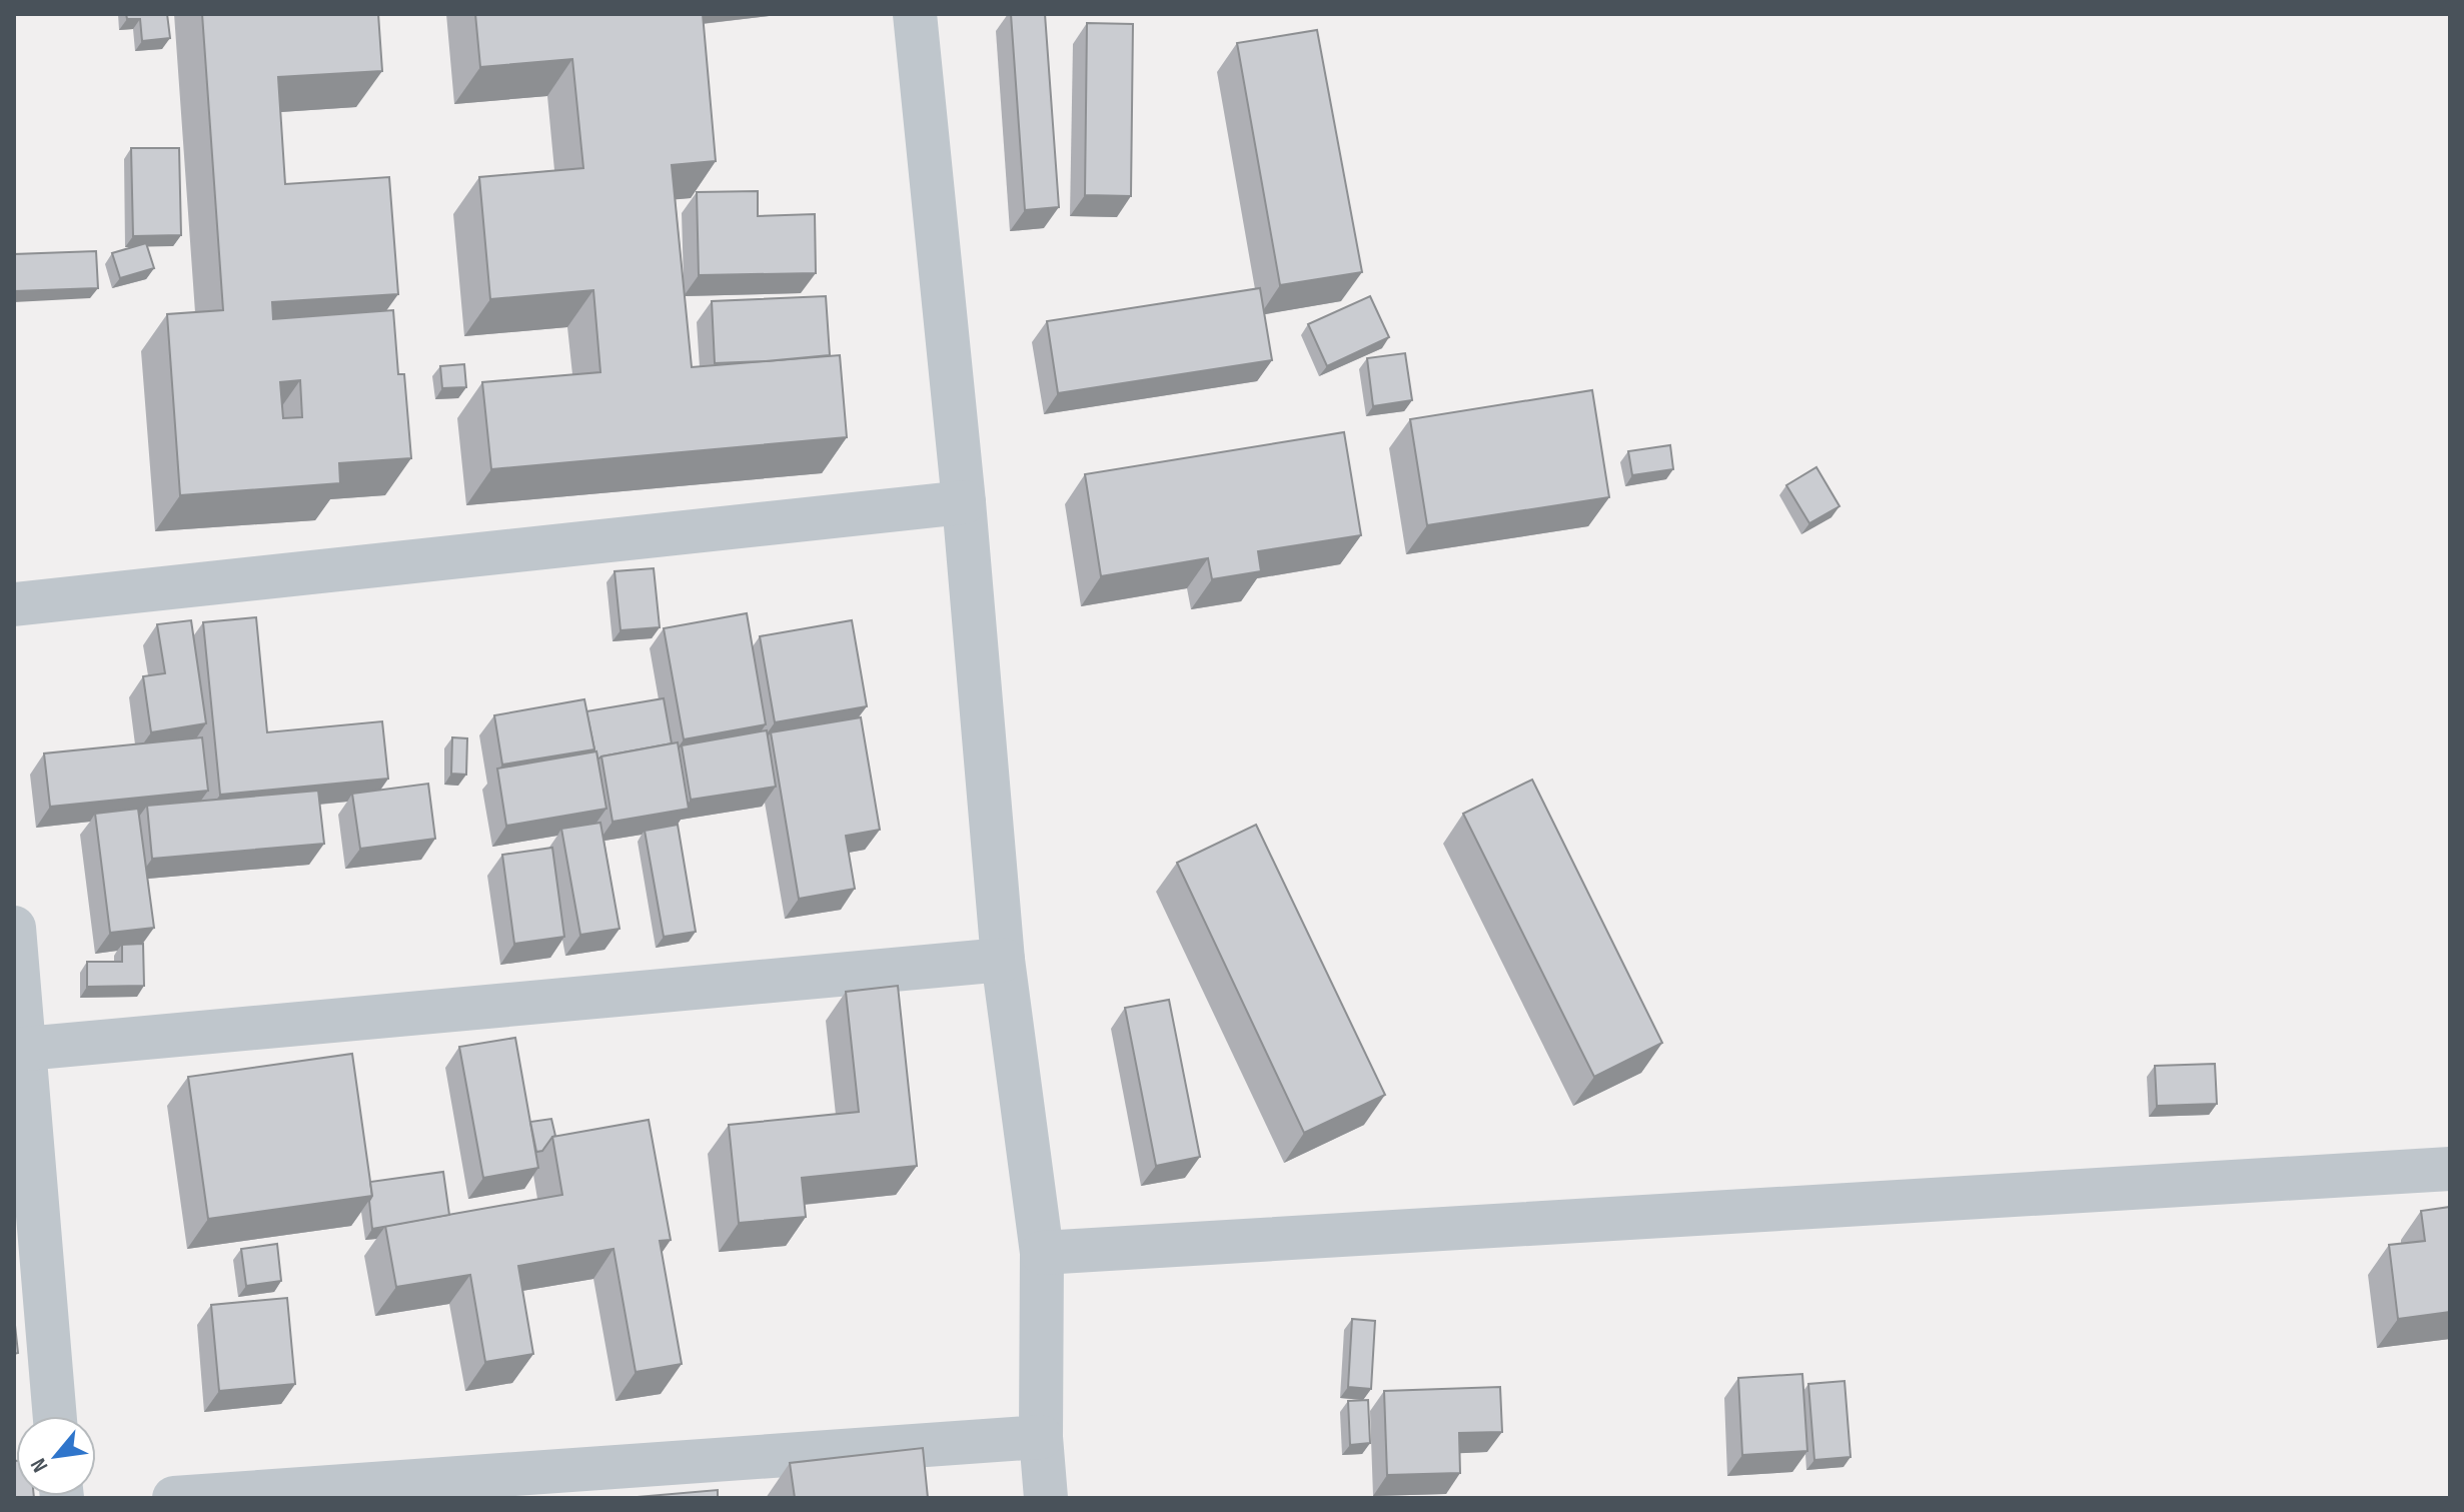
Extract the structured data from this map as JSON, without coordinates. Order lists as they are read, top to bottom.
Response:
{
  "north": "bottom left"
}
